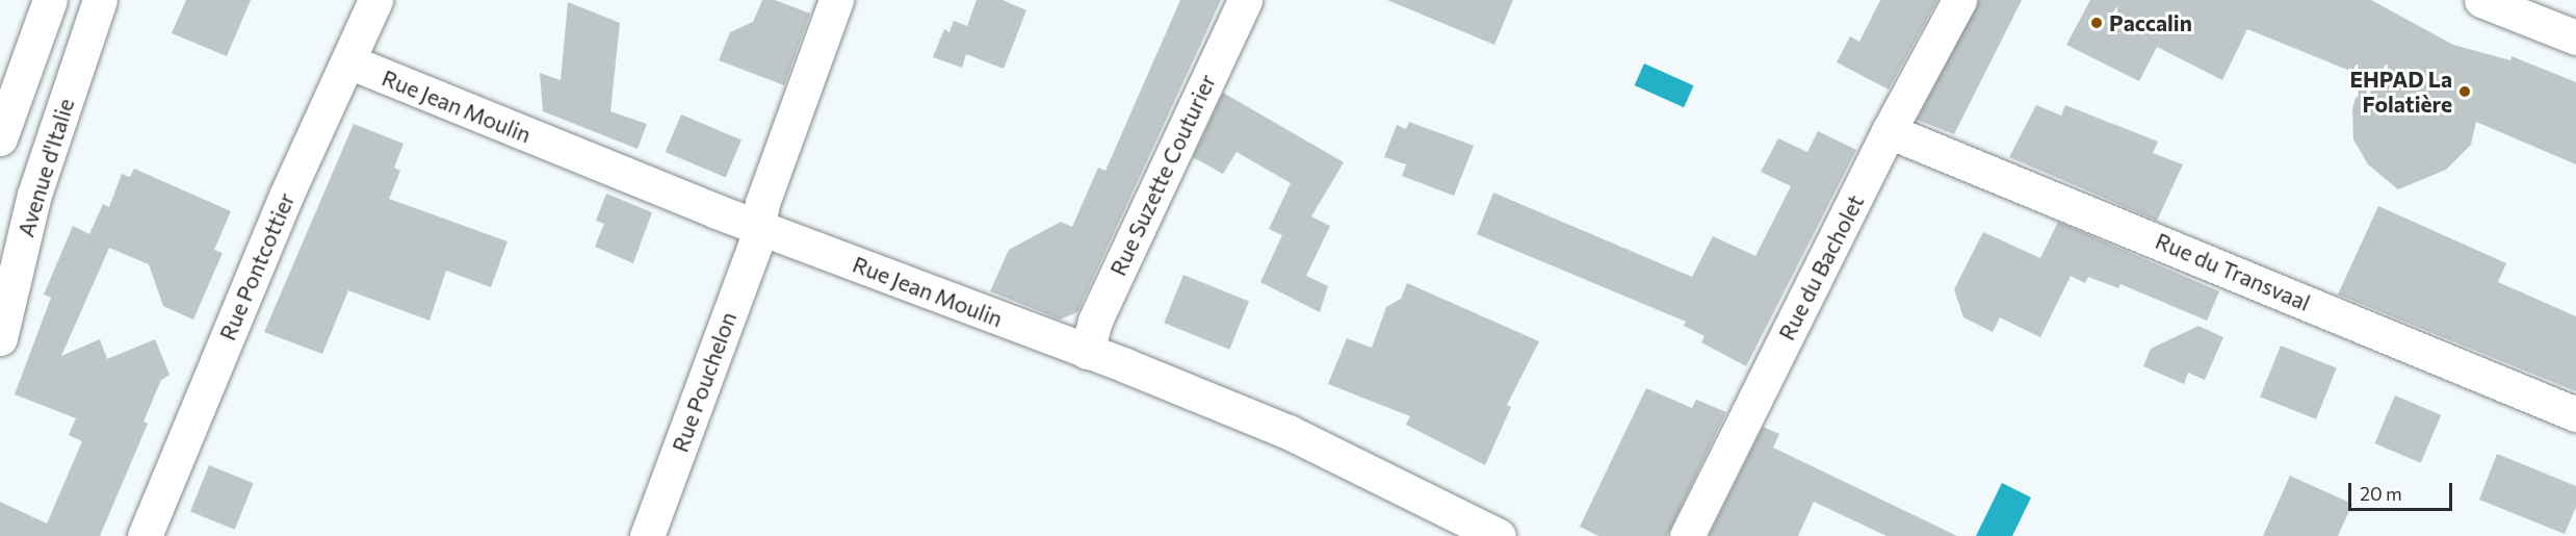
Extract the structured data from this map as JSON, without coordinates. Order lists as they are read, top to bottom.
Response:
{
  "streets": {
    "street": [
      "Rue Jean Moulin",
      "Avenue d'Italie",
      "Rue Suzette Couturier",
      "Rue Pontcottier",
      "Rue du Bacholet",
      "Rue du Transvaal",
      "Rue Pouchelon"
    ]
  },
  "crossings": [
    ["Rue Jean Moulin", "Rue Suzette Couturier"],
    ["Rue Jean Moulin", "Rue Pontcottier"],
    ["Rue Jean Moulin", "Rue Pouchelon"],
    ["Rue du Bacholet", "Rue du Transvaal"]
  ],
  "places": ["Paccalin", "EHPAD La Folatière"],
  "scale_bar": "20 m"
}
